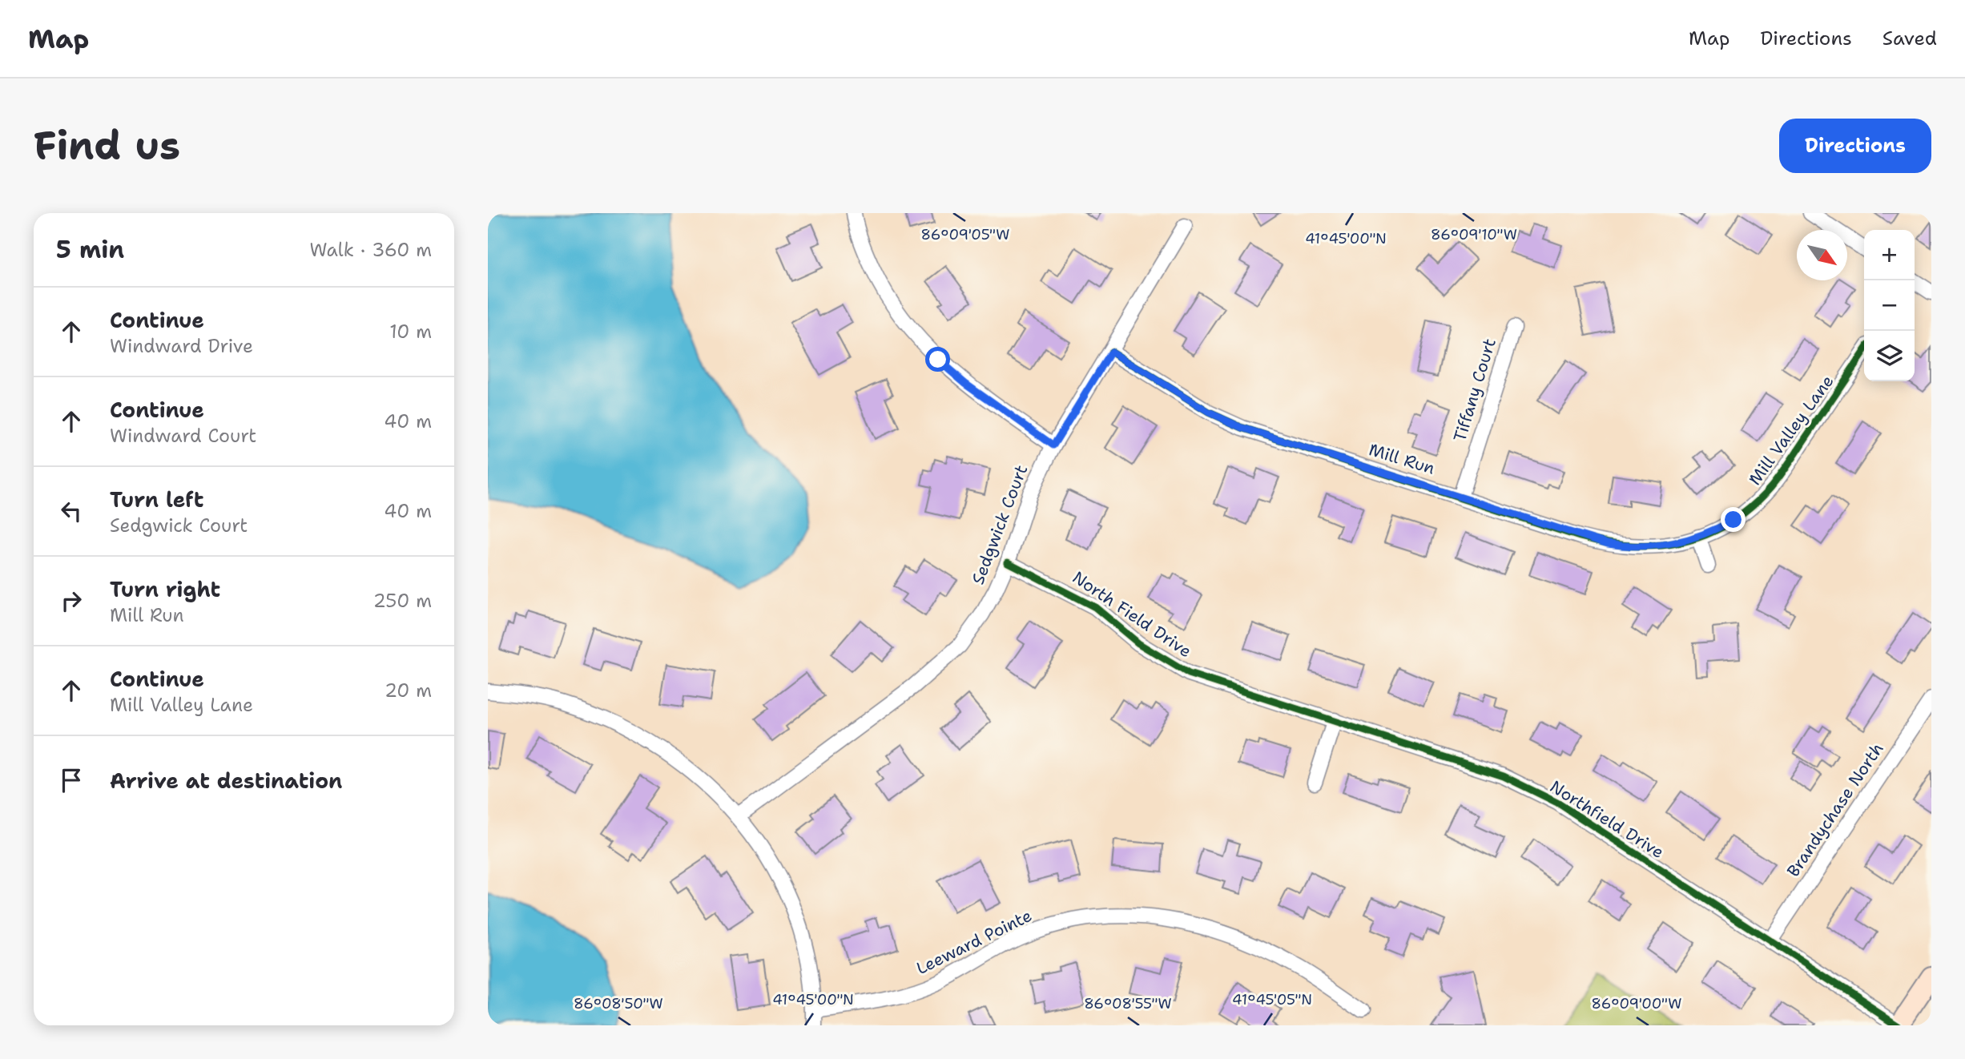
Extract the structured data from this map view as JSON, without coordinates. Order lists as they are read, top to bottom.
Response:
{
  "streets": {
    "street": [
      "Tiffany Court",
      "Mill Valley Lane",
      "Mill Run",
      "Sedgwick Court",
      "North Field Drive",
      "Brandychase North",
      "Northfield Drive",
      "Leeward Pointe"
    ]
  },
  "crossings": [
    ["Tiffany Court", "Mill Run"],
    ["Mill Valley Lane", "Mill Run"],
    ["Mill Run", "Sedgwick Court"],
    ["Sedgwick Court", "North Field Drive"],
    ["North Field Drive", "Northfield Drive"],
    ["Brandychase North", "Northfield Drive"]
  ],
  "north": "bottom right",
  "page": {
    "header": "Map",
    "nav": ["Map", "Directions", "Saved"],
    "buttons": "Directions",
    "title": "Find us",
    "heading": ["5 min", "Walk · 360 m"],
    "map_buttons": ["+", "−"],
    "list": [
      ["Continue", "Windward Drive", "10 m"],
      ["Continue", "Windward Court", "40 m"],
      ["Turn left", "Sedgwick Court", "40 m"],
      ["Turn right", "Mill Run", "250 m"],
      ["Continue", "Mill Valley Lane", "20 m"],
      "Arrive at destination"
    ]
  },
  "coordinates": [
    "86°09'10\"W",
    "86°09'05\"W",
    "41°45'00\"N",
    "41°45'05\"N",
    "86°08'50\"W",
    "86°08'55\"W",
    "86°09'00\"W"
  ]
}
